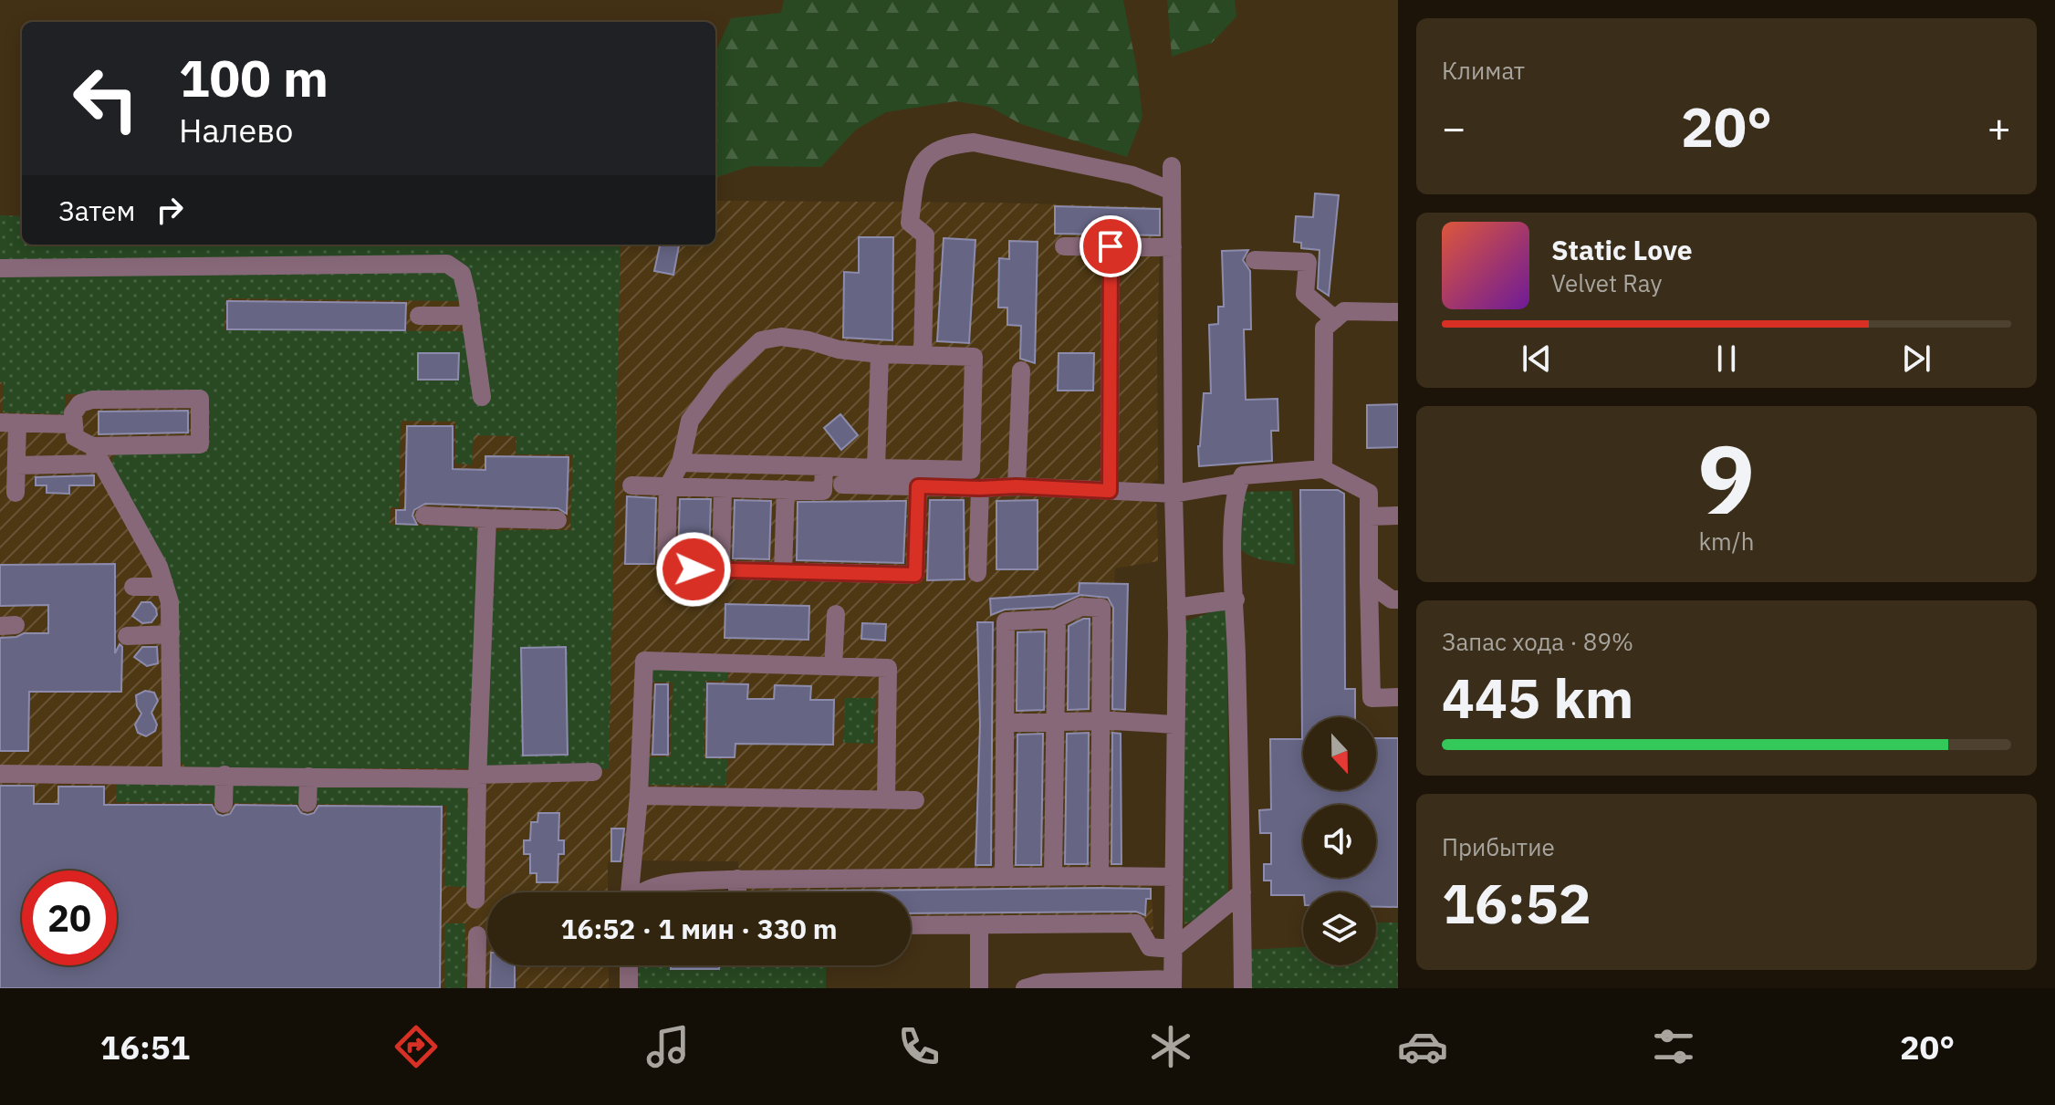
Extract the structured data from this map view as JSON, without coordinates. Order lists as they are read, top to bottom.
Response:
{
  "north": "bottom",
  "page": {
    "tile": [
      "Климат",
      ["9", "km/h"],
      ["Запас хода · 89%", "445 km"],
      ["Прибытие", "16:52"]
    ],
    "turn": ["100 m", "Налево"],
    "heat": ["−", "20°", "+"],
    "then": "Затем",
    "song": ["Static Love", "Velvet Ray"],
    "limit": "20",
    "trip": "16:52 · 1 мин · 330 m",
    "tabs": ["16:51", "20°"]
  }
}
